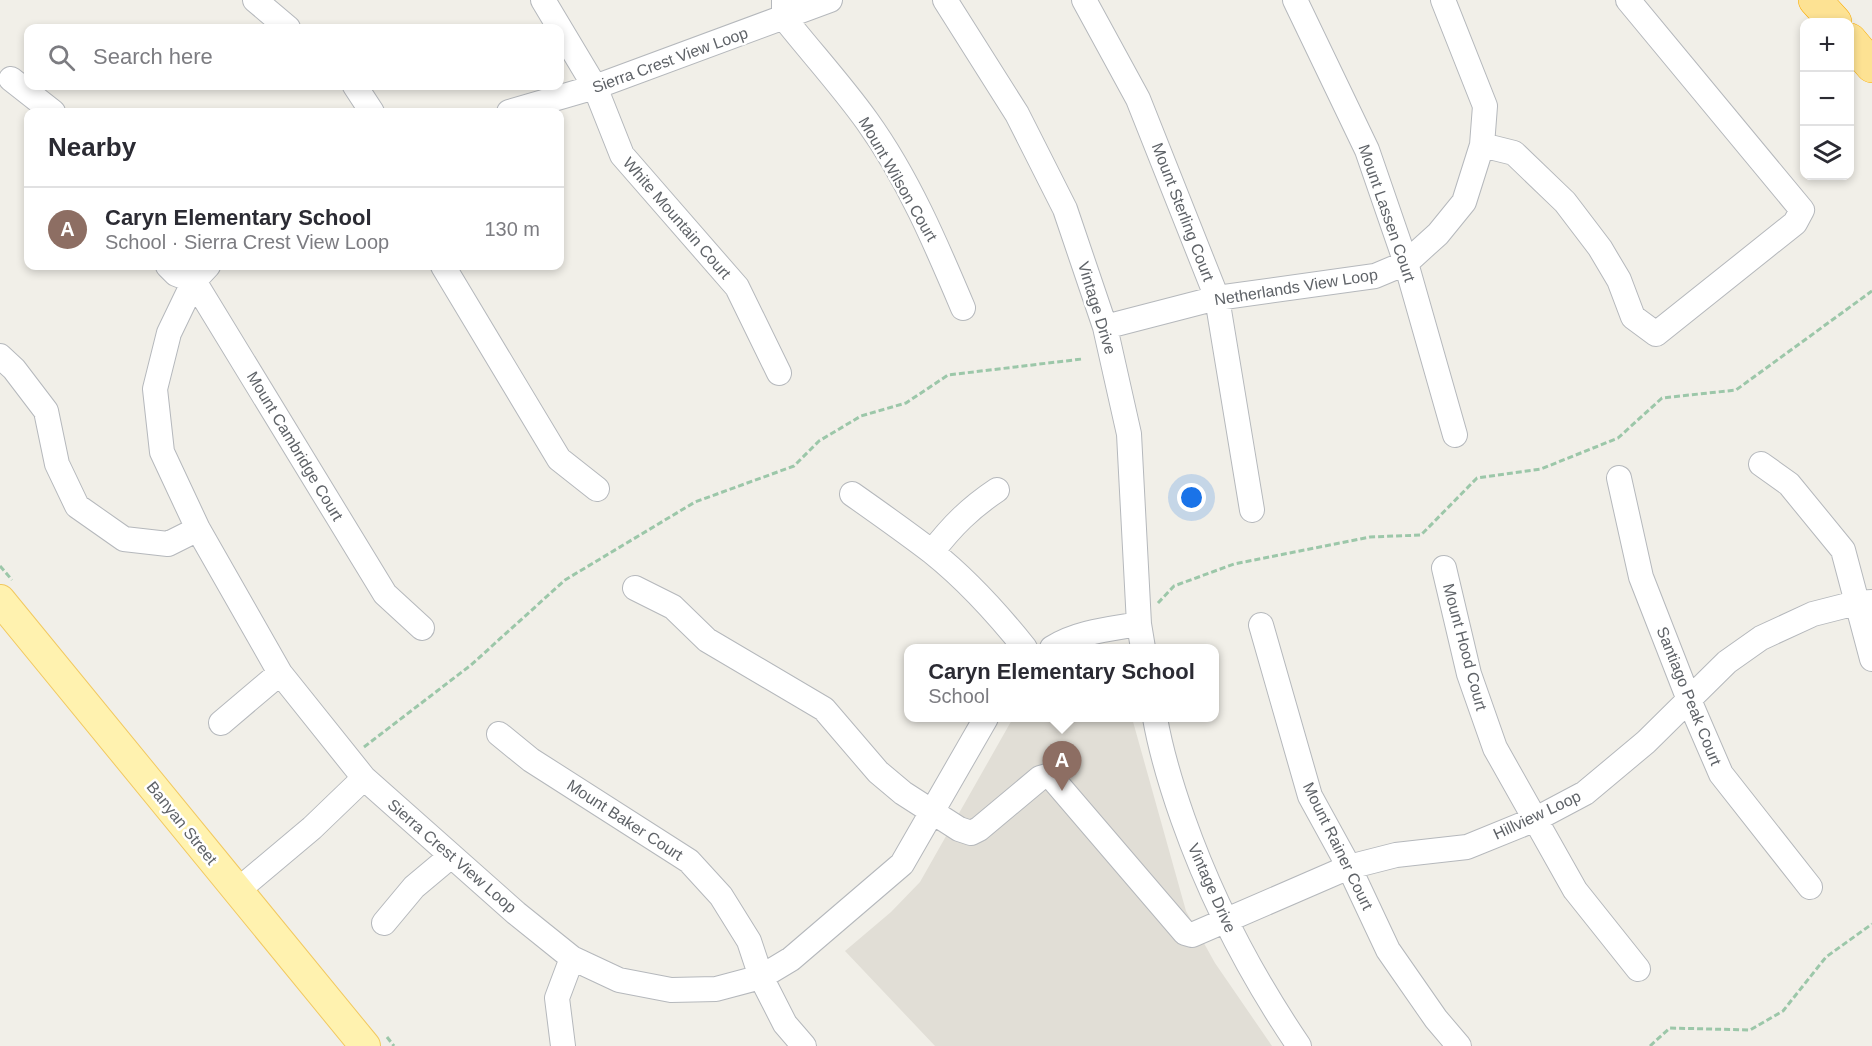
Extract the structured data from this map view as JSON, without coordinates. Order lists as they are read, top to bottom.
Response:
{
  "streets": {
    "main road": ["Banyan Street"],
    "street": [
      "Sierra Crest View Loop",
      "Mount Wilson Court",
      "Mount Sterling Court",
      "Mount Lassen Court",
      "White Mountain Court",
      "Netherlands View Loop",
      "Vintage Drive",
      "Mount Cambridge Court",
      "Mount Hood Court",
      "Santiago Peak Court",
      "Hillview Loop",
      "Mount Baker Court",
      "Mount Rainer Court"
    ]
  },
  "crossings": [
    ["Sierra Crest View Loop", "Mount Wilson Court"],
    ["Sierra Crest View Loop", "White Mountain Court"],
    ["Sierra Crest View Loop", "Mount Cambridge Court"],
    ["Sierra Crest View Loop", "Hillview Loop"],
    ["Sierra Crest View Loop", "Mount Baker Court"],
    ["Mount Sterling Court", "Netherlands View Loop"],
    ["Mount Lassen Court", "Netherlands View Loop"],
    ["Netherlands View Loop", "Vintage Drive"],
    ["Vintage Drive", "Hillview Loop"],
    ["Mount Hood Court", "Hillview Loop"],
    ["Santiago Peak Court", "Hillview Loop"],
    ["Hillview Loop", "Mount Rainer Court"]
  ],
  "page": {
    "map_buttons": ["+", "−"],
    "search": "Search here",
    "heading": "Nearby",
    "list": [
      {
        "mark": "A",
        "name": "Caryn Elementary School",
        "note": "School · Sierra Crest View Loop",
        "value": "130 m"
      }
    ],
    "popup": ["Caryn Elementary School", "School"],
    "pins": "A"
  }
}
